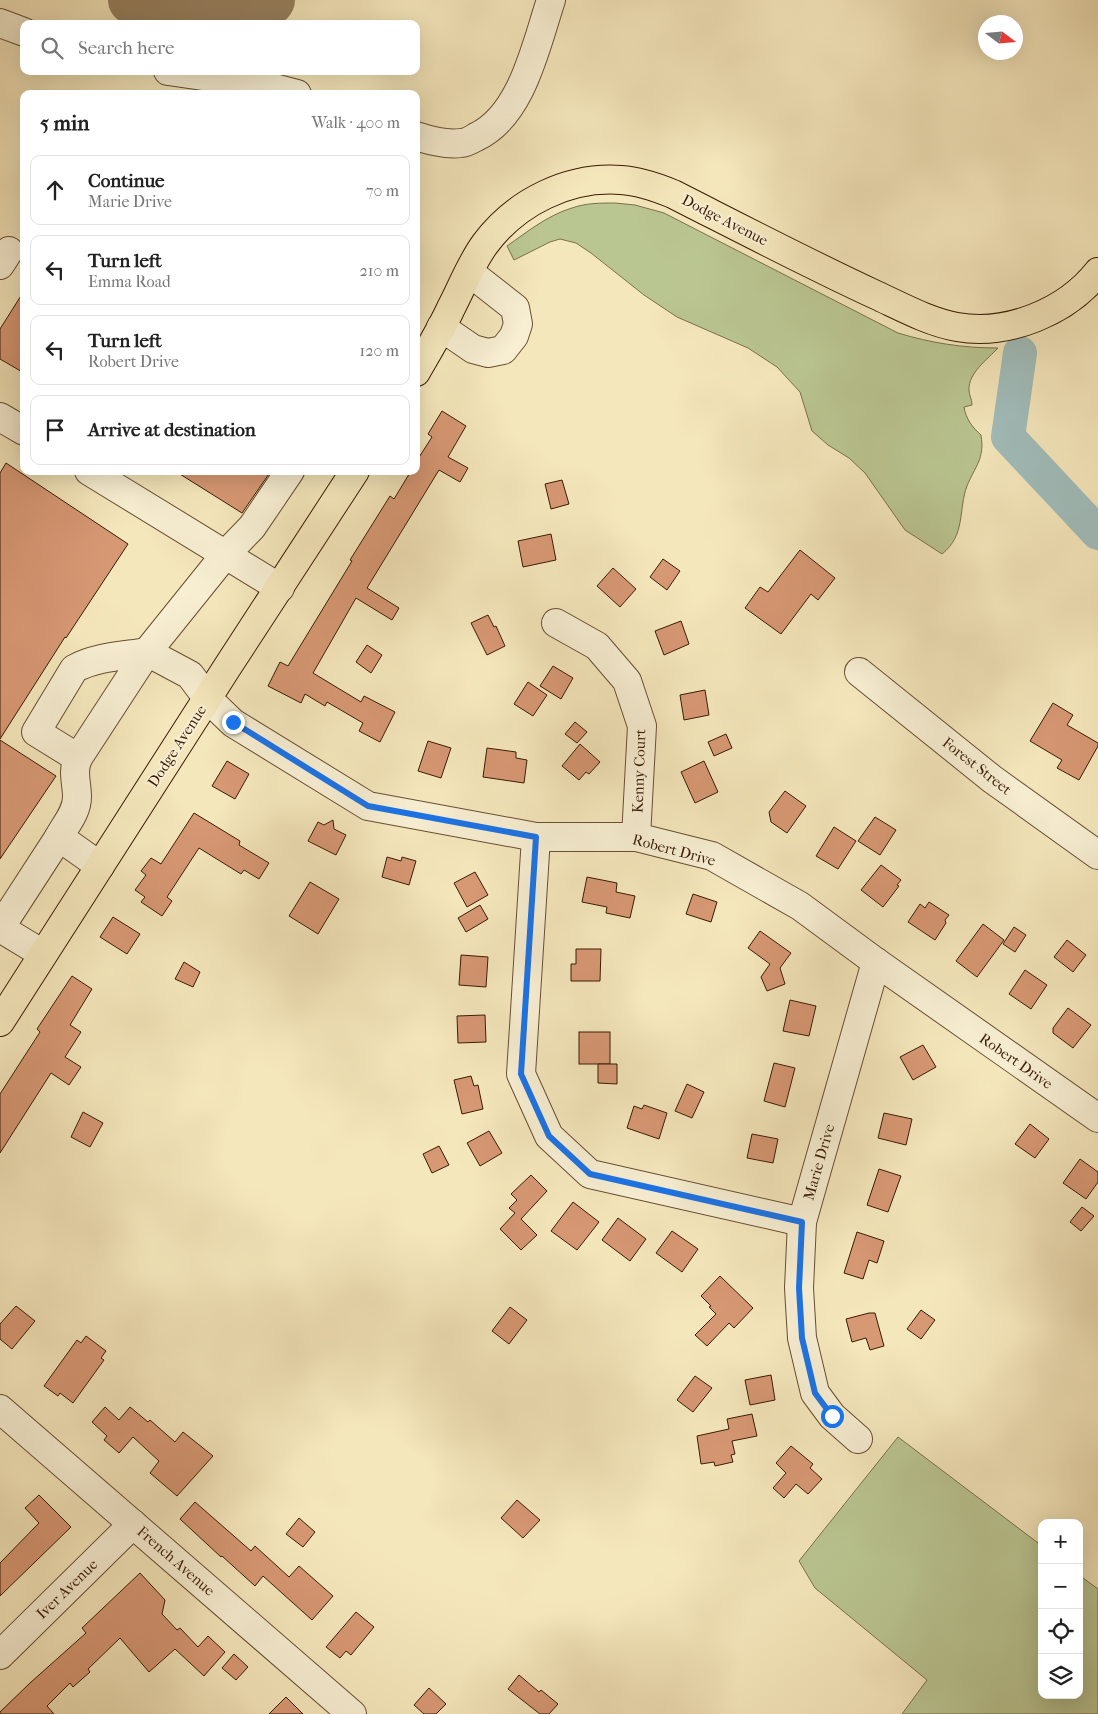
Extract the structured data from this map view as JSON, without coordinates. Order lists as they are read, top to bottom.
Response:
{
  "streets": {
    "main road": ["Dodge Avenue"],
    "street": [
      "Forest Street",
      "Kenny Court",
      "Robert Drive",
      "Marie Drive",
      "French Avenue",
      "Iver Avenue"
    ]
  },
  "crossings": [
    ["Dodge Avenue", "Robert Drive"],
    ["Kenny Court", "Robert Drive"],
    ["Robert Drive", "Marie Drive"],
    ["French Avenue", "Iver Avenue"]
  ],
  "north": "right",
  "page": {
    "search": "Search here",
    "heading": ["5 min", "Walk · 400 m"],
    "list": [
      ["Continue", "Marie Drive", "70 m"],
      ["Turn left", "Emma Road", "210 m"],
      ["Turn left", "Robert Drive", "120 m"],
      "Arrive at destination"
    ],
    "map_buttons": ["+", "−"]
  }
}
